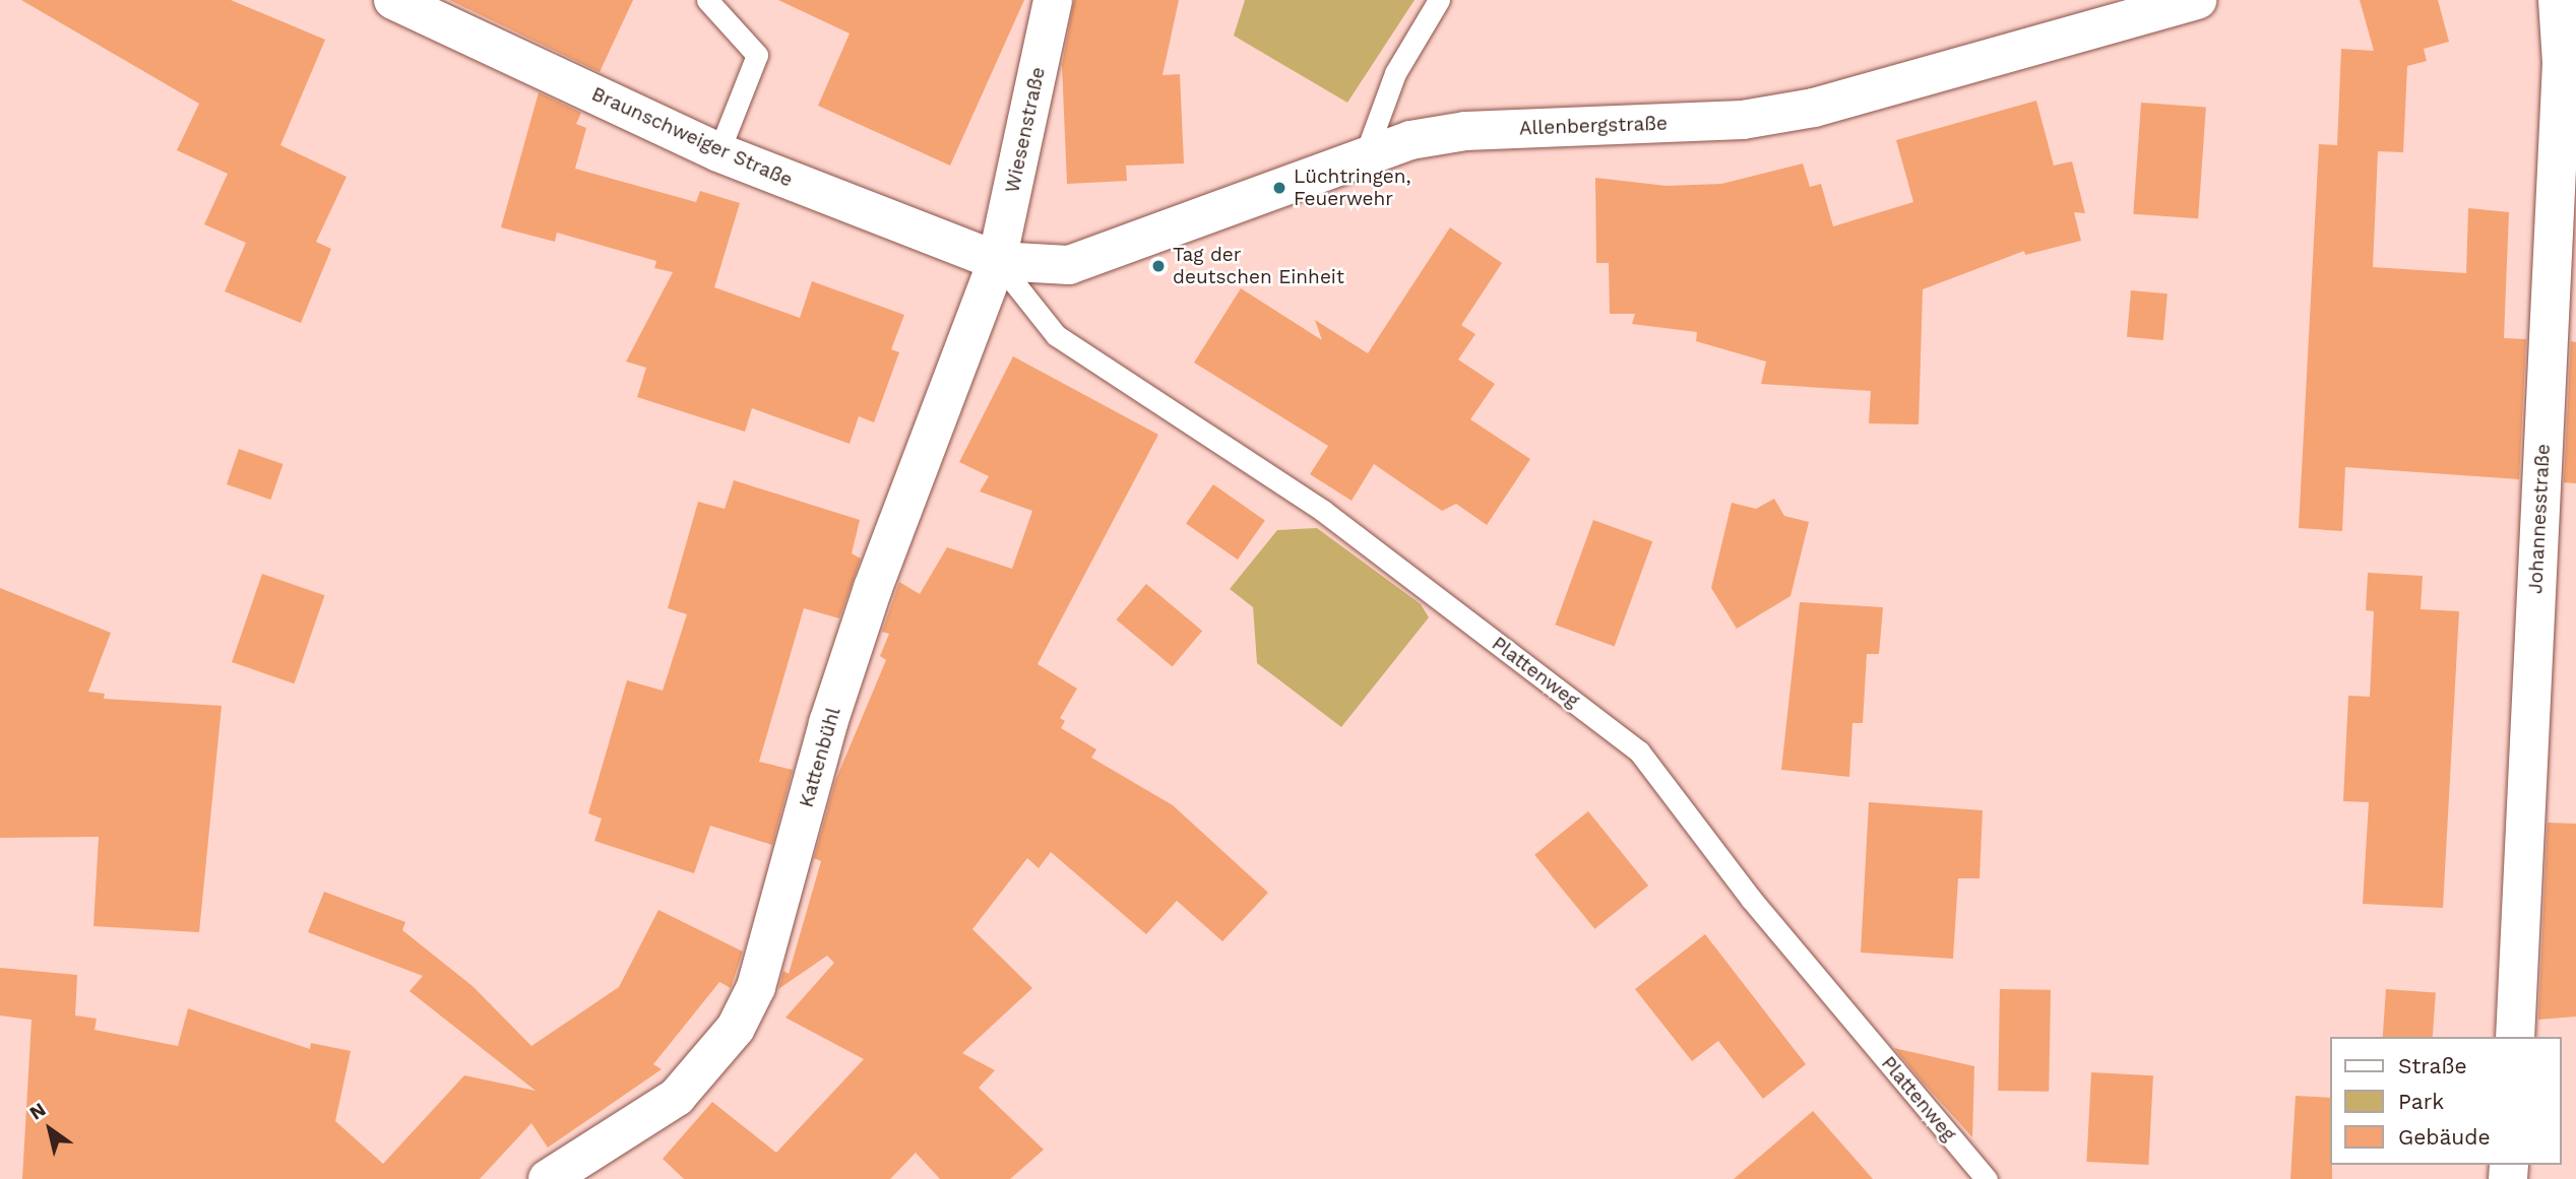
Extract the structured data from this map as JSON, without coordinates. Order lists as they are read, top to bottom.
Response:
{
  "streets": {
    "street": [
      "Allenbergstraße",
      "Wiesenstraße",
      "Braunschweiger Straße",
      "Johannesstraße",
      "Kattenbühl"
    ],
    "lane": ["Plattenweg"]
  },
  "crossings": [
    ["Allenbergstraße", "Wiesenstraße"],
    ["Allenbergstraße", "Braunschweiger Straße"],
    ["Allenbergstraße", "Plattenweg"],
    ["Allenbergstraße", "Kattenbühl"],
    ["Wiesenstraße", "Braunschweiger Straße"],
    ["Wiesenstraße", "Plattenweg"],
    ["Wiesenstraße", "Kattenbühl"],
    ["Braunschweiger Straße", "Plattenweg"],
    ["Braunschweiger Straße", "Kattenbühl"],
    ["Plattenweg", "Kattenbühl"]
  ],
  "places": ["Lüchtringen, Feuerwehr", "Tag der deutschen Einheit"],
  "legend": ["Straße", "Park", "Gebäude"],
  "north": "top left"
}
